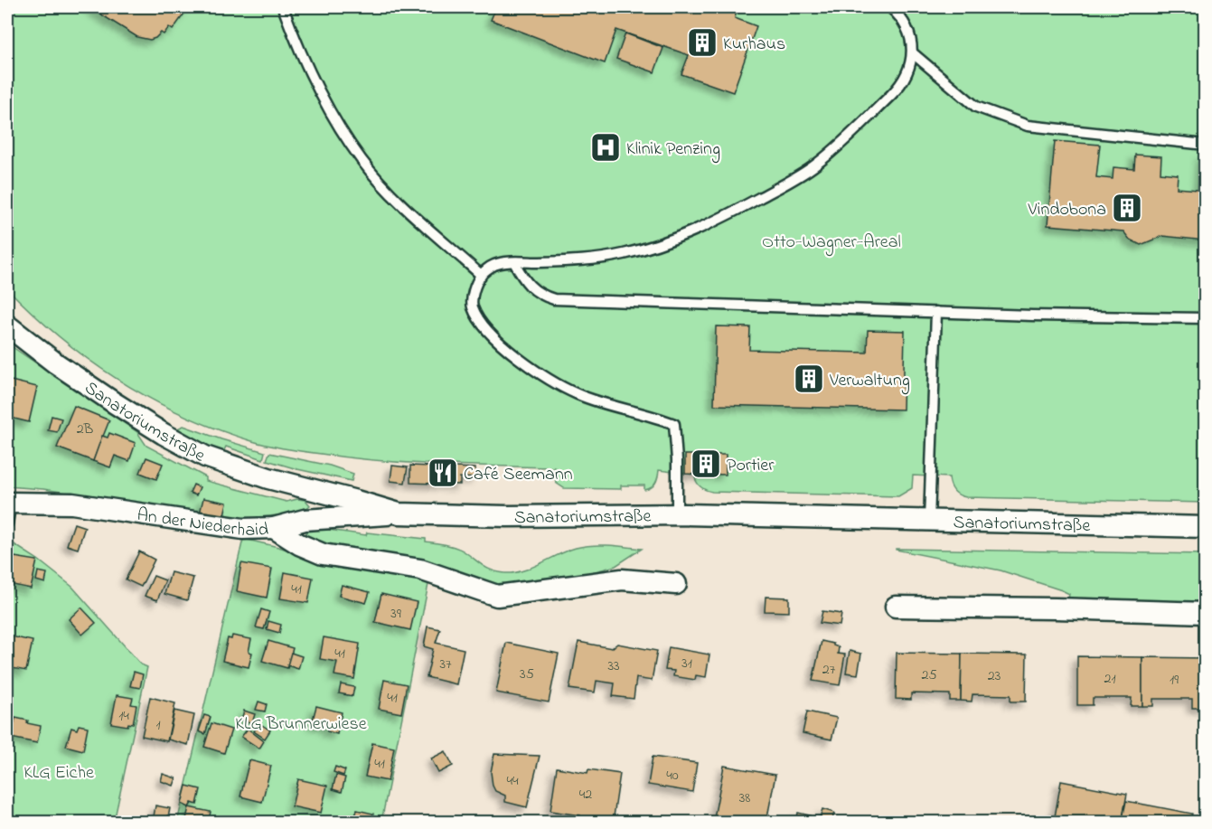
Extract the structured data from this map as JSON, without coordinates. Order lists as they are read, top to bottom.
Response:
{
  "streets": {
    "street": ["Sanatoriumstraße", "An der Niederhaid"]
  },
  "crossings": [
    ["Sanatoriumstraße", "An der Niederhaid"]
  ],
  "parks": ["Otto-Wagner-Areal", "KLG Brunnerwiese", "KLG Eiche"],
  "places": {
    "building": [
      "Kurhaus",
      "Vindobona",
      "Verwaltung",
      "Portier"
    ],
    "hospital": ["Klinik Penzing"],
    "restaurant": ["Café Seemann"]
  },
  "house_numbers": [
    "2B",
    "41",
    "39",
    "41",
    "31",
    "37",
    "33",
    "27",
    "35",
    "25",
    "23",
    "21",
    "19",
    "41",
    "14",
    "1",
    "41",
    "40",
    "44",
    "42",
    "38"
  ]
}
